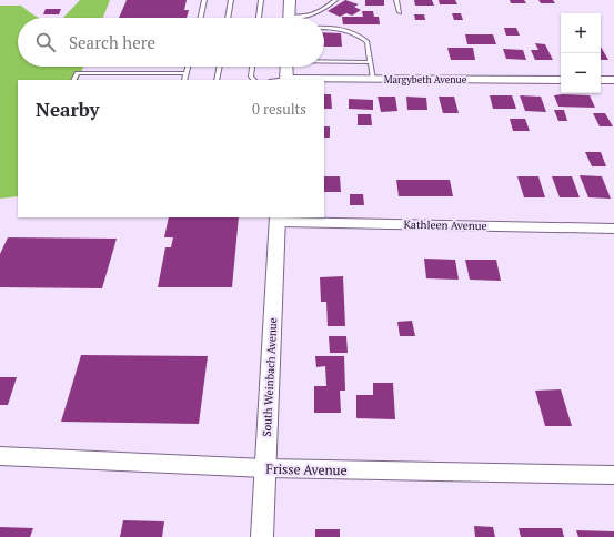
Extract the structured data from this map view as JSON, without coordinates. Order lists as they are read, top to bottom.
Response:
{
  "streets": {
    "street": [
      "Margybeth Avenue",
      "Kathleen Avenue",
      "South Weinbach Avenue",
      "Frisse Avenue"
    ]
  },
  "crossings": [
    ["Kathleen Avenue", "South Weinbach Avenue"],
    ["South Weinbach Avenue", "Frisse Avenue"]
  ],
  "page": {
    "map_buttons": ["+", "−"],
    "search": "Search here",
    "heading": ["Nearby", "0 results"]
  }
}
